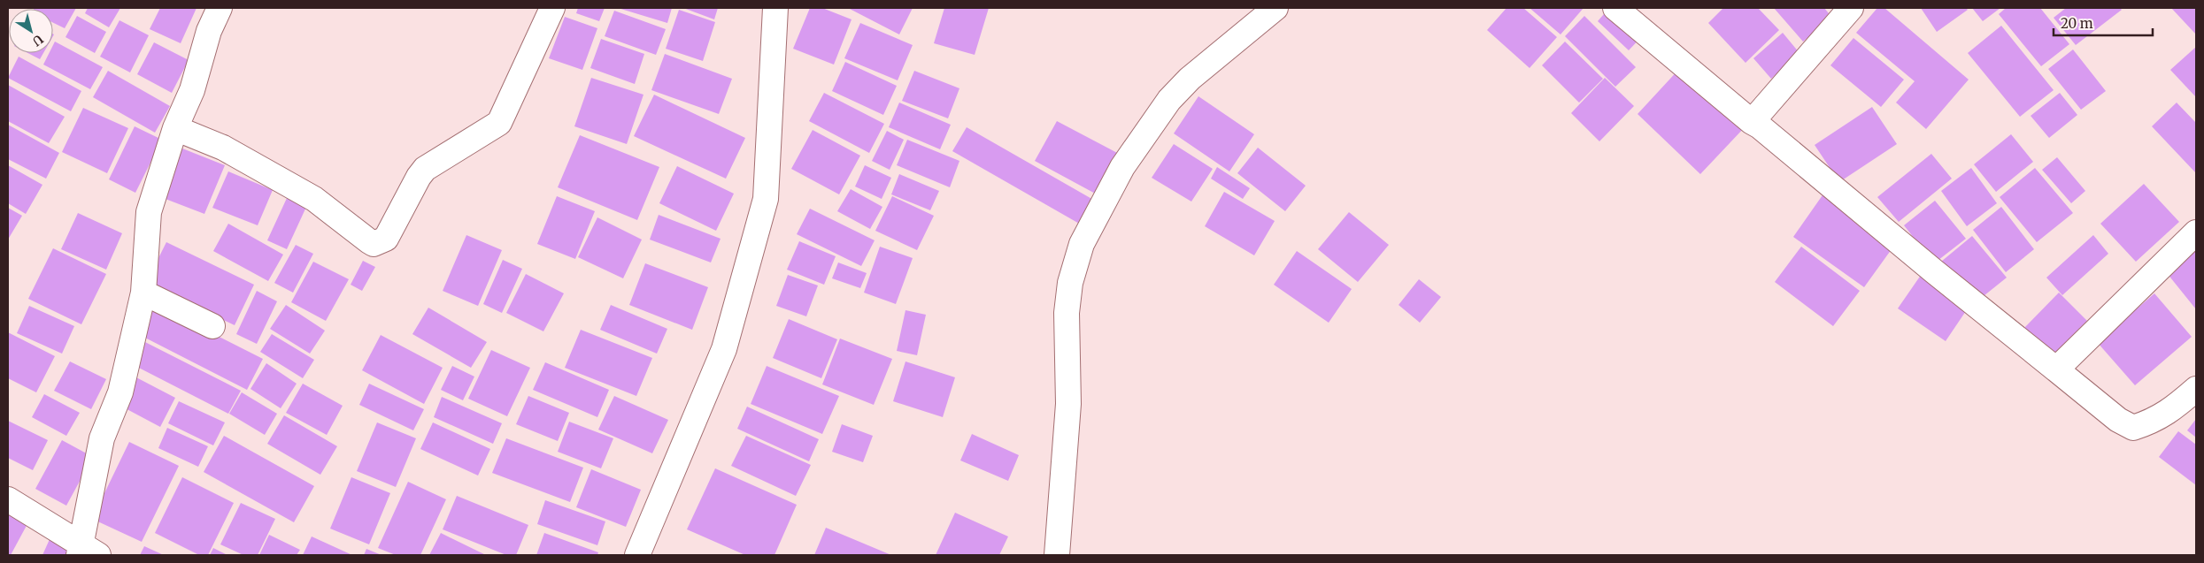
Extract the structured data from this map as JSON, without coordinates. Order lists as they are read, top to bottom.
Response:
{
  "scale_bar": "20 m",
  "north": "bottom right"
}
